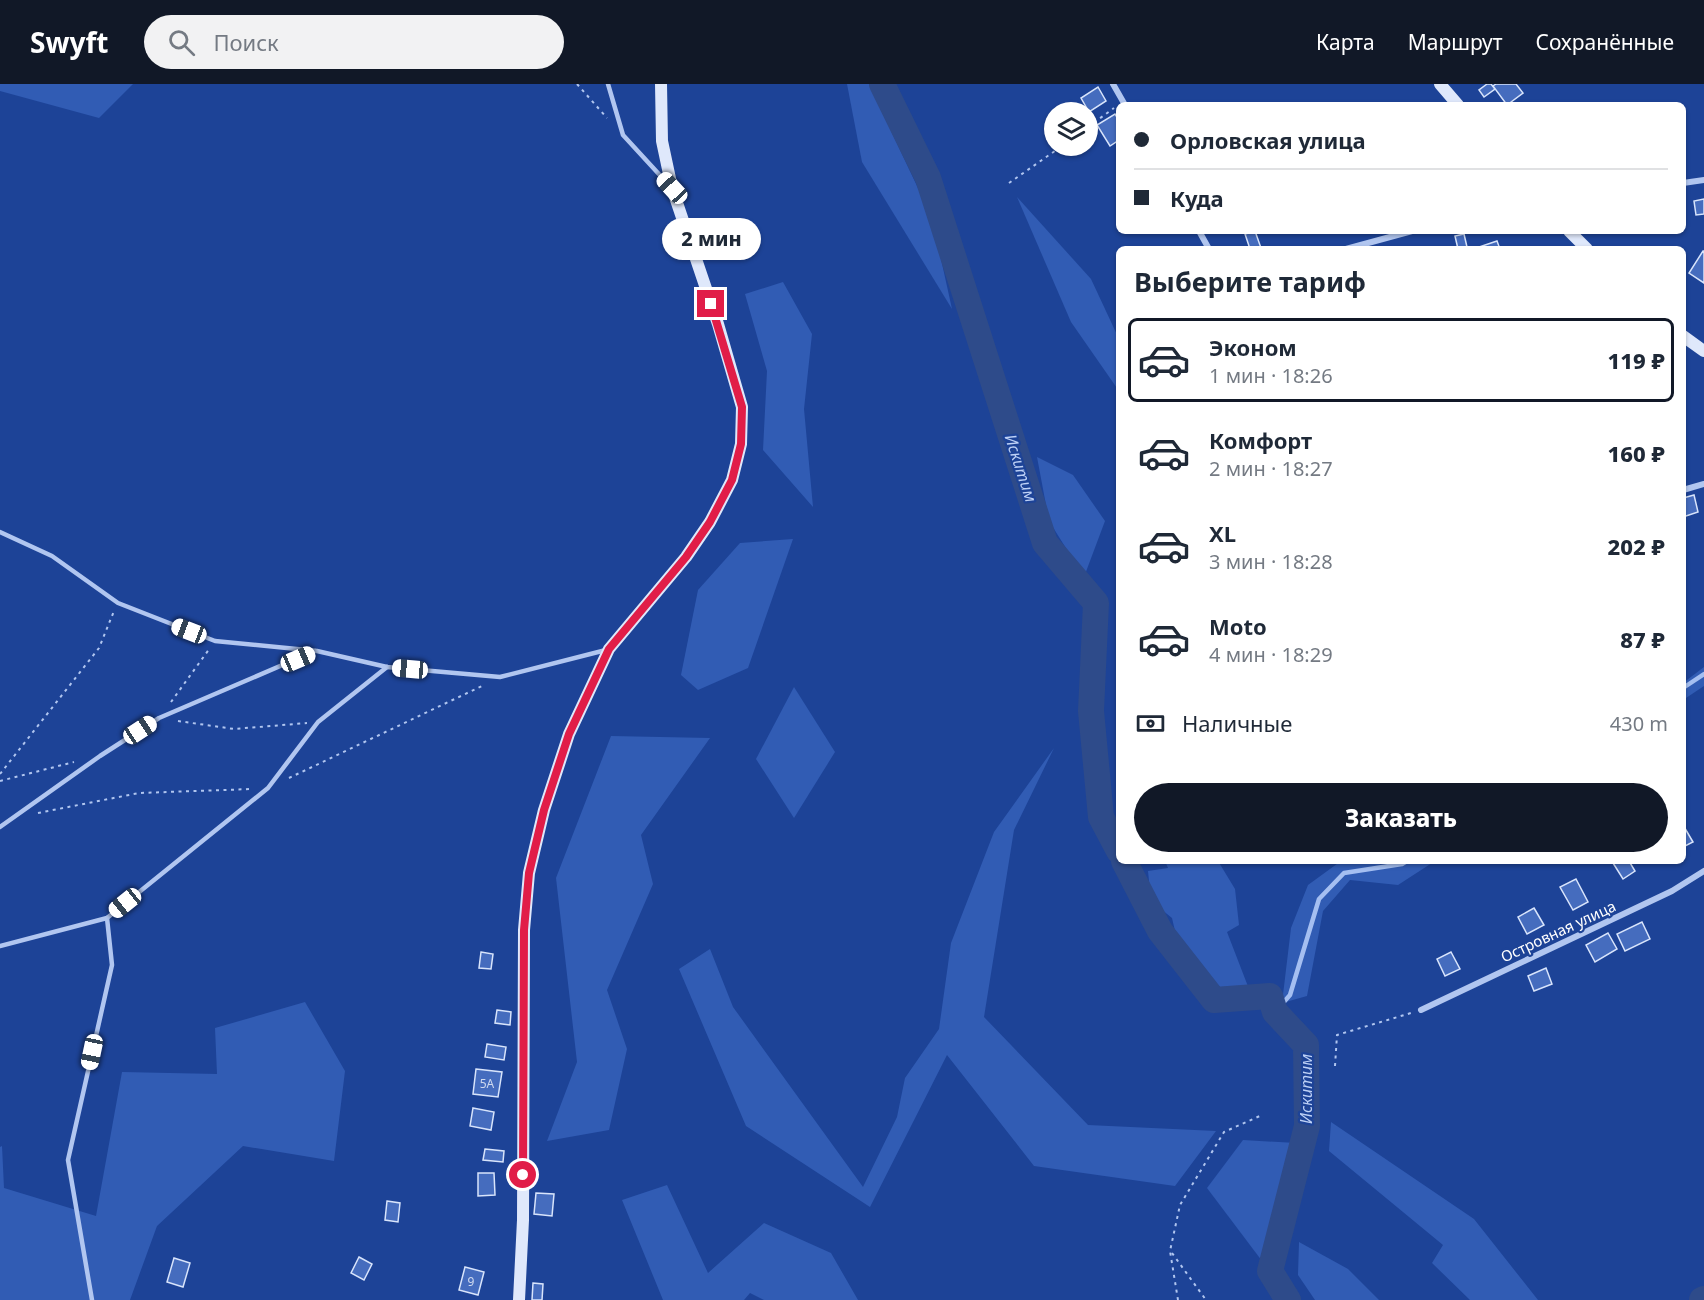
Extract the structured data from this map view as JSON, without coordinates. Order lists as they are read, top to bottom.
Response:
{
  "streets": {
    "street": ["Островная улица"]
  },
  "water": ["Искитим"],
  "house_numbers": ["5А", "9"],
  "page": {
    "header": "Swyft",
    "search": "Поиск",
    "nav": ["Карта", "Маршрут", "Сохранённые"],
    "banner": ["Орловская улица", "Куда"],
    "bubble": "2 мин",
    "heading": "Выберите тариф",
    "list": [
      {
        "name": "Эконом",
        "note": "1 мин · 18:26",
        "value": "119 ₽"
      },
      {
        "name": "Комфорт",
        "note": "2 мин · 18:27",
        "value": "160 ₽"
      },
      {
        "name": "XL",
        "note": "3 мин · 18:28",
        "value": "202 ₽"
      },
      {
        "name": "Moto",
        "note": "4 мин · 18:29",
        "value": "87 ₽"
      }
    ],
    "pay": ["Наличные", "430 m"],
    "buttons": "Заказать"
  }
}
